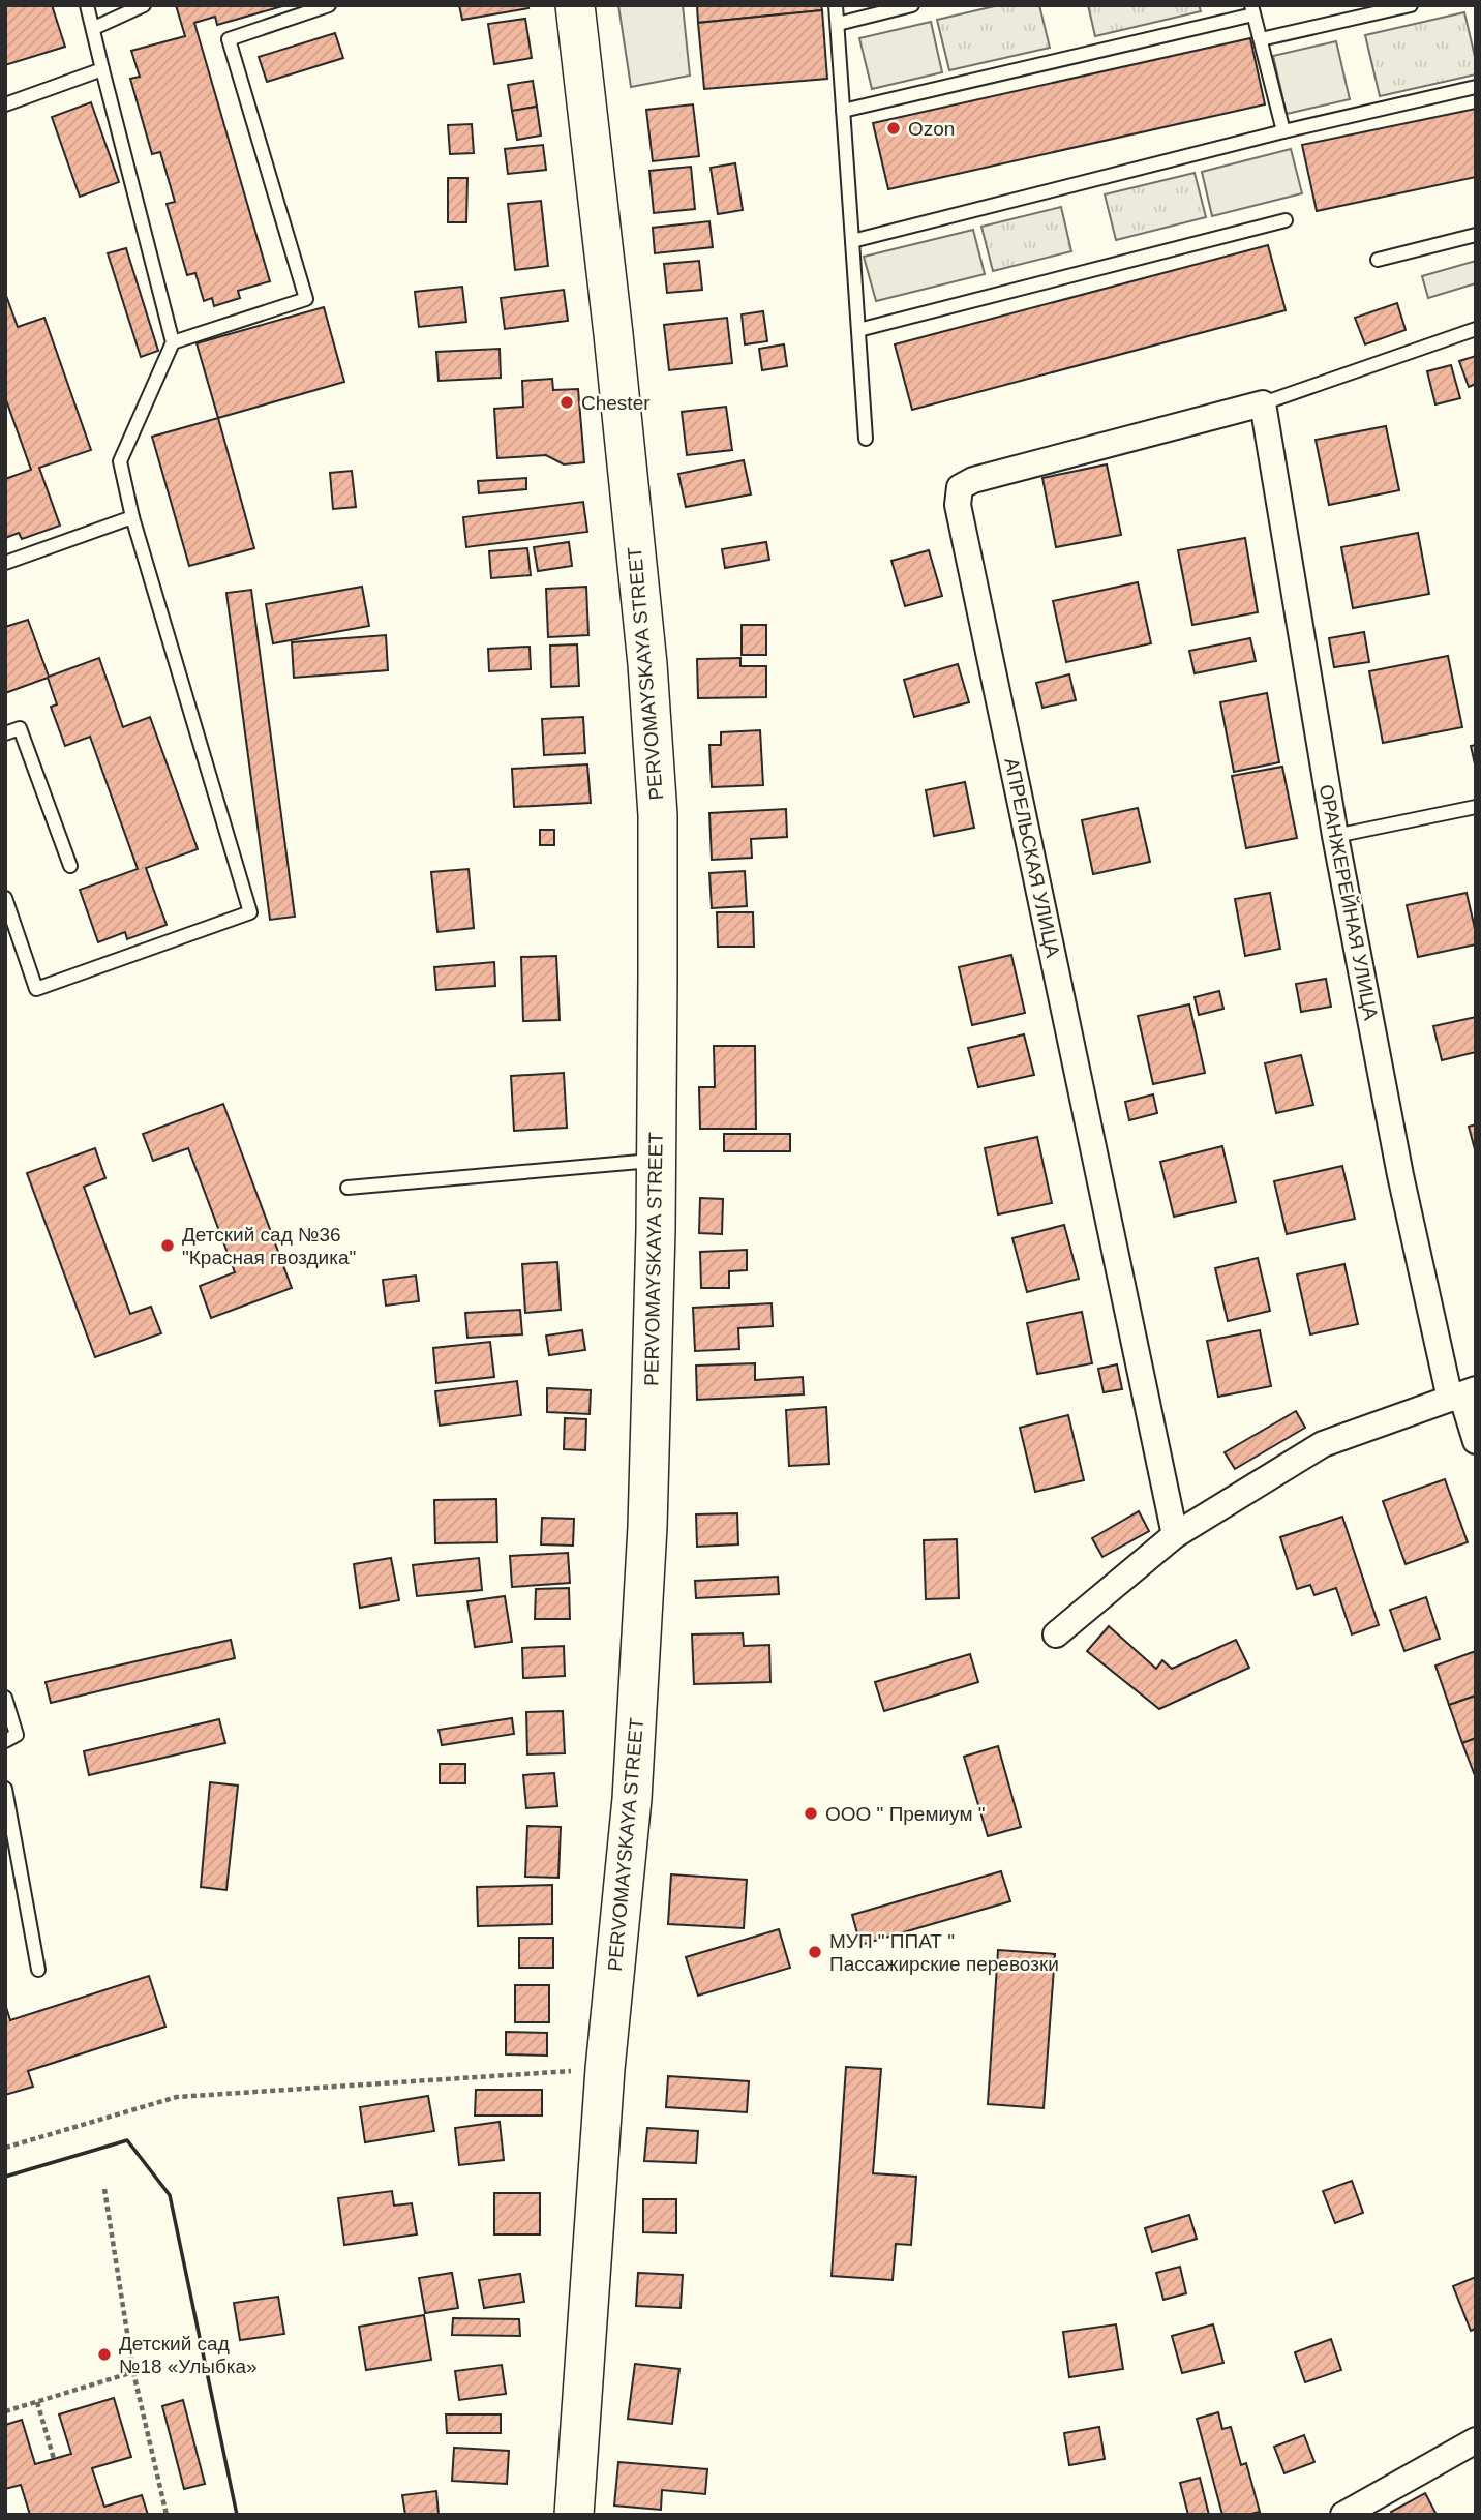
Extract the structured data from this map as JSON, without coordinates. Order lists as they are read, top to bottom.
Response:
{
  "streets": {
    "street": ["PERVOMAYSKAYA STREET", "АПРЕЛЬСКАЯ УЛИЦА", "ОРАНЖЕРЕЙНАЯ УЛИЦА"]
  },
  "crossings": [
    ["АПРЕЛЬСКАЯ УЛИЦА", "ОРАНЖЕРЕЙНАЯ УЛИЦА"]
  ],
  "places": [
    "Ozon",
    "Chester",
    "Детский сад №36 \"Красная гвоздика\"",
    "ООО \" Премиум \"",
    "МУП \" ППАТ \" Пассажирские перевозки",
    "Детский сад №18 «Улыбка»"
  ]
}
